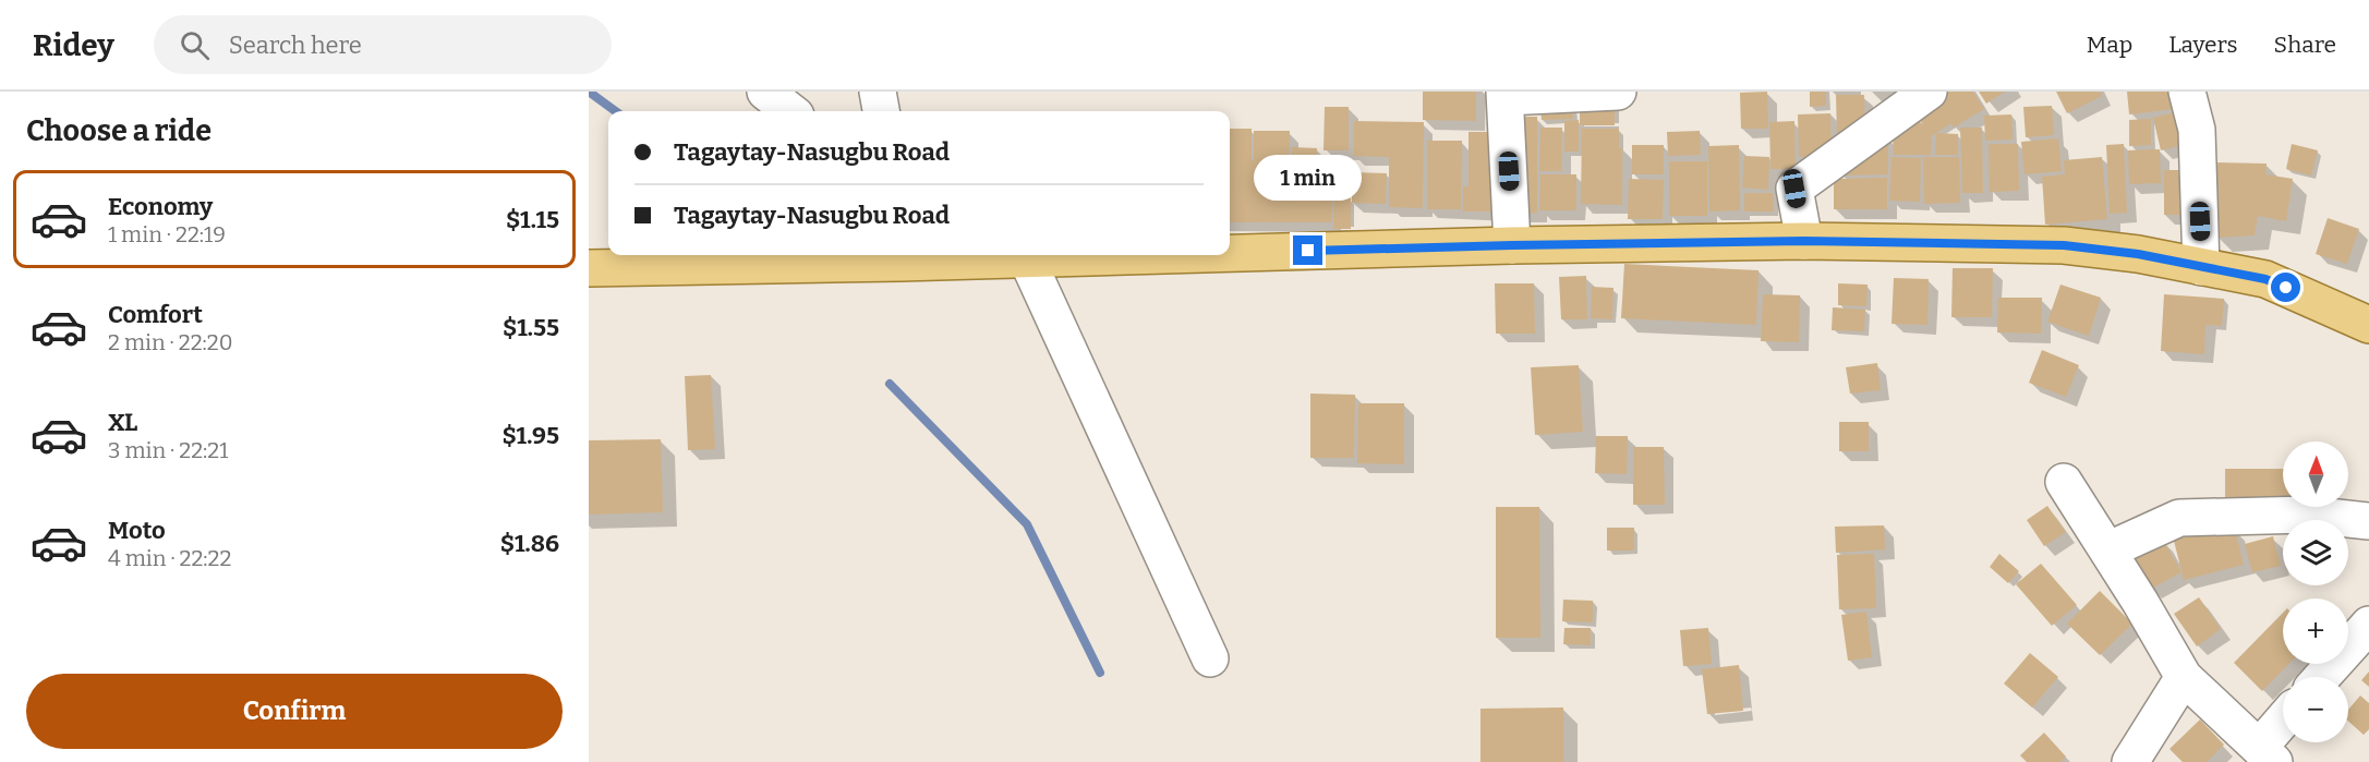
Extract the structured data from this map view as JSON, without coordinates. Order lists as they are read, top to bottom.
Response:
{
  "north": "top",
  "page": {
    "header": "Ridey",
    "search": "Search here",
    "nav": ["Map", "Layers", "Share"],
    "heading": "Choose a ride",
    "banner": ["Tagaytay-Nasugbu Road", "Tagaytay-Nasugbu Road"],
    "bubble": "1 min",
    "list": [
      {
        "name": "Economy",
        "note": "1 min · 22:19",
        "value": "$1.15"
      },
      {
        "name": "Comfort",
        "note": "2 min · 22:20",
        "value": "$1.55"
      },
      {
        "name": "XL",
        "note": "3 min · 22:21",
        "value": "$1.95"
      },
      {
        "name": "Moto",
        "note": "4 min · 22:22",
        "value": "$1.86"
      }
    ],
    "map_buttons": ["+", "−"],
    "buttons": "Confirm"
  }
}
